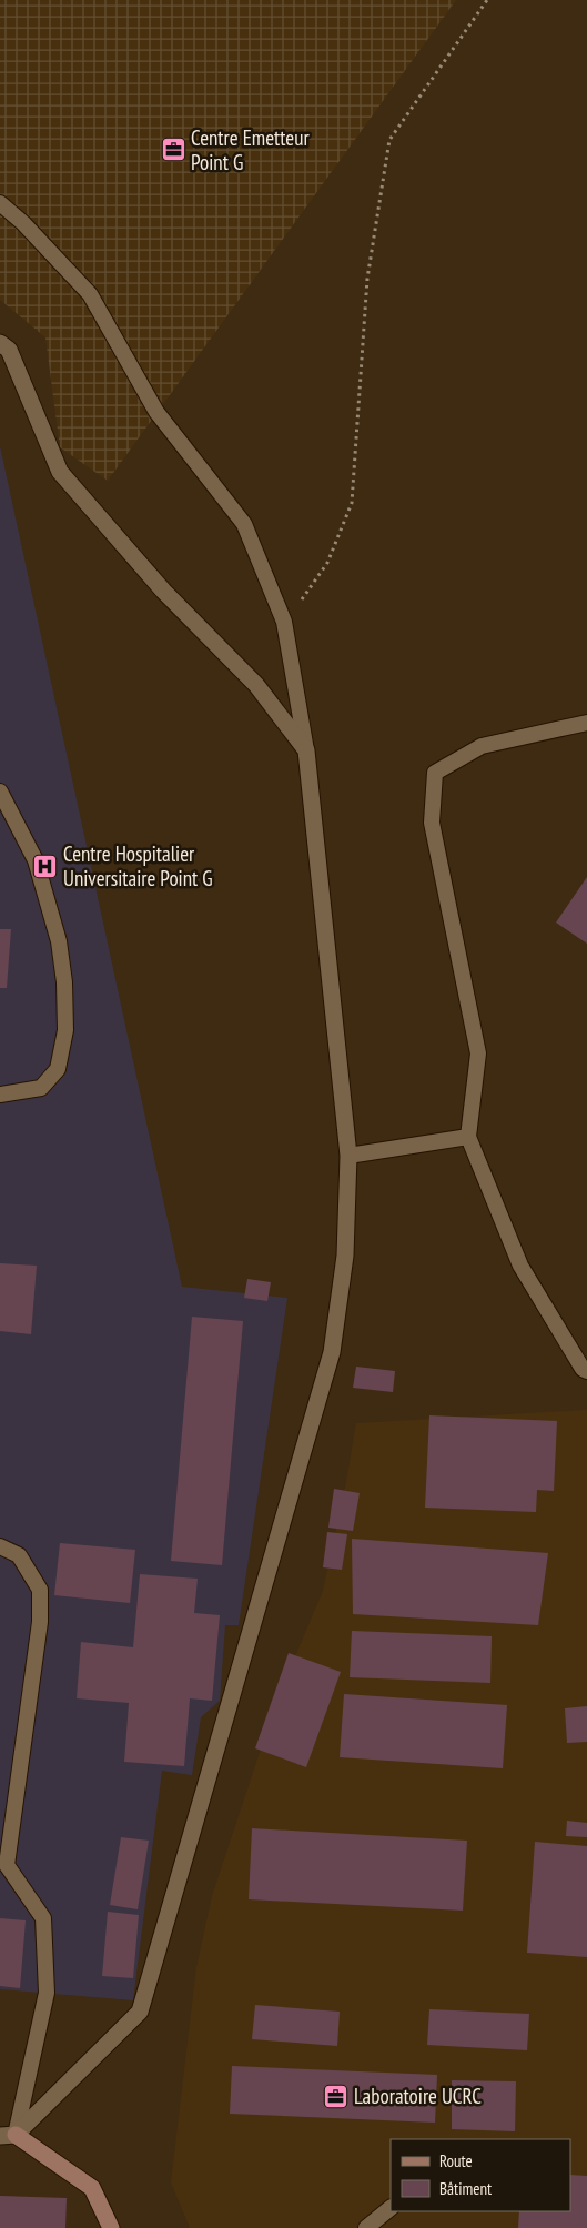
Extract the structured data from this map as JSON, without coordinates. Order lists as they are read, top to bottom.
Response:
{
  "places": {
    "office": ["Centre Emetteur Point G", "Laboratoire UCRC"],
    "hospital": ["Centre Hospitalier Universitaire Point G"]
  },
  "legend": ["Route", "Bâtiment"]
}
